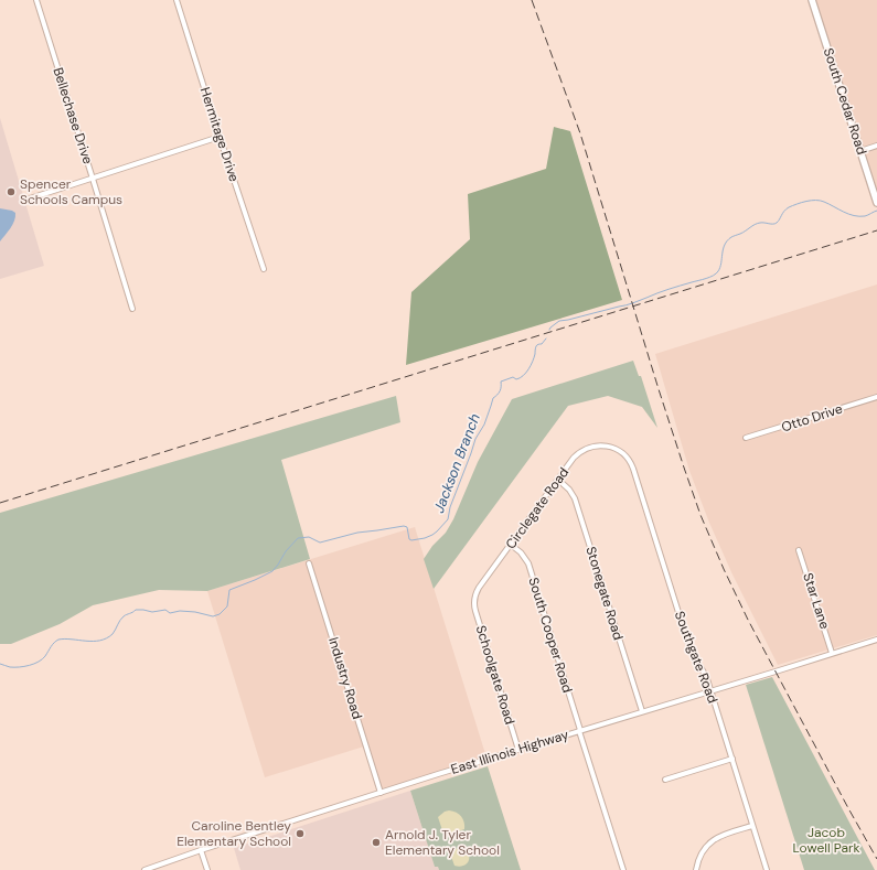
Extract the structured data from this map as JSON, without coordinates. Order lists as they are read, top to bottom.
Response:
{
  "streets": {
    "main road": ["South Cedar Road"],
    "street": [
      "Bellechase Drive",
      "Hermitage Drive",
      "Otto Drive",
      "Circlegate Road",
      "Stonegate Road",
      "Star Lane",
      "South Cooper Road",
      "Southgate Road",
      "Schoolgate Road",
      "Industry Road",
      "East Illinois Highway"
    ]
  },
  "crossings": [
    ["Circlegate Road", "Stonegate Road"],
    ["Circlegate Road", "South Cooper Road"],
    ["Circlegate Road", "Southgate Road"],
    ["Circlegate Road", "Schoolgate Road"],
    ["Stonegate Road", "East Illinois Highway"],
    ["Star Lane", "East Illinois Highway"],
    ["South Cooper Road", "East Illinois Highway"],
    ["Southgate Road", "East Illinois Highway"],
    ["Schoolgate Road", "East Illinois Highway"],
    ["Industry Road", "East Illinois Highway"]
  ],
  "water": ["Jackson Branch"],
  "parks": ["Jacob Lowell Park"],
  "places": ["Spencer Schools Campus", "Caroline Bentley Elementary School", "Arnold J. Tyler Elementary School"]
}
